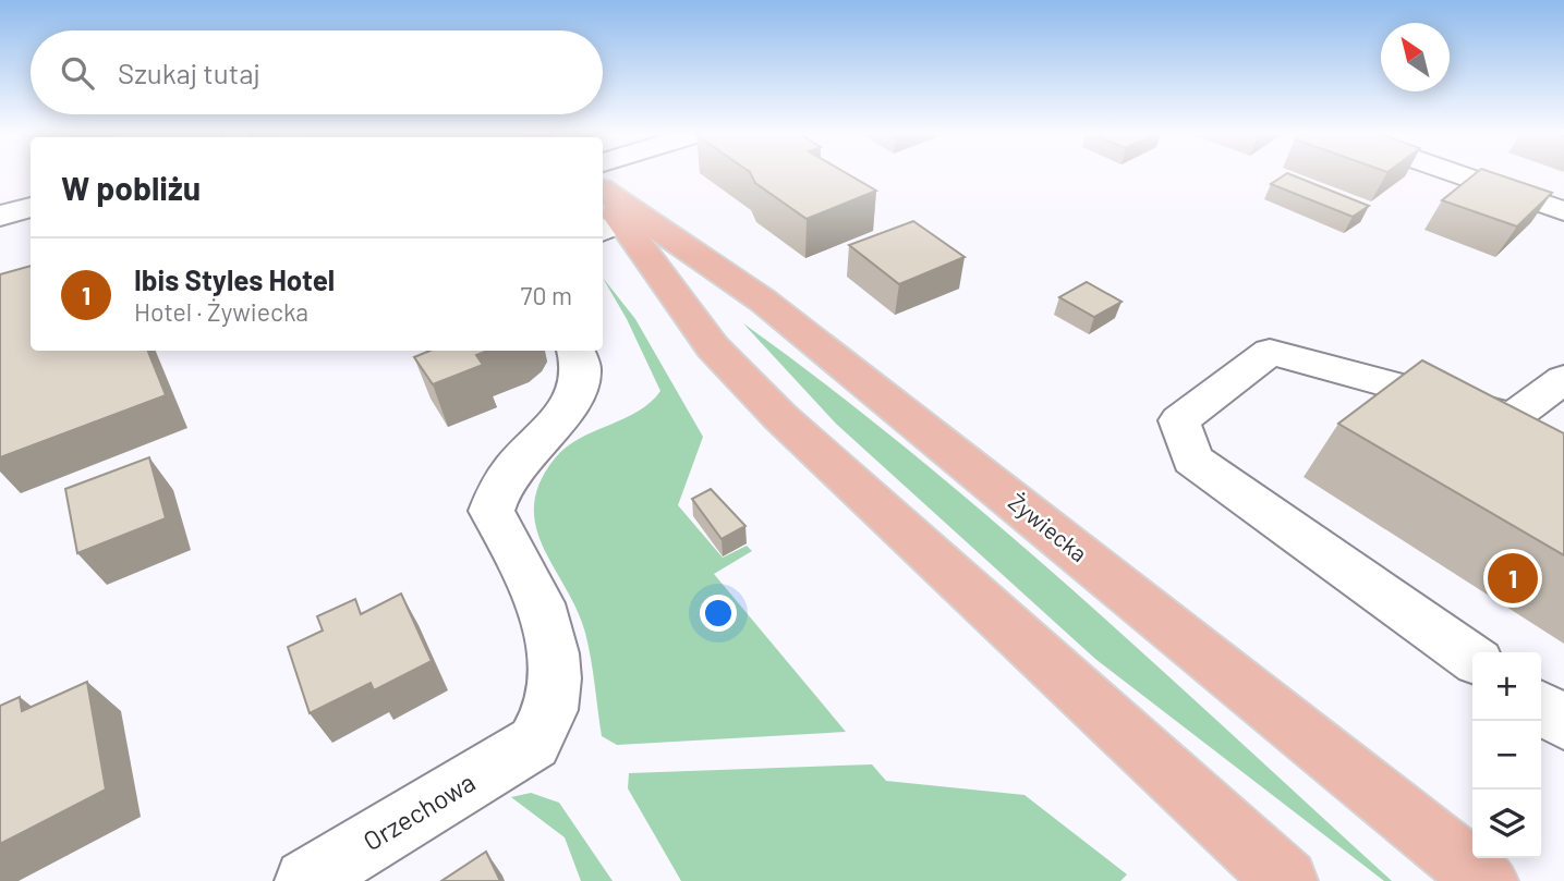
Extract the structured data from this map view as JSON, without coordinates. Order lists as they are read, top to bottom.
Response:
{
  "streets": {
    "main road": ["Żywiecka"],
    "street": ["Orzechowa"]
  },
  "north": "top left",
  "page": {
    "search": "Szukaj tutaj",
    "heading": "W pobliżu",
    "list": [
      {
        "mark": "1",
        "name": "Ibis Styles Hotel",
        "note": "Hotel · Żywiecka",
        "value": "70 m"
      }
    ],
    "pins": "1",
    "map_buttons": ["+", "−"]
  }
}
